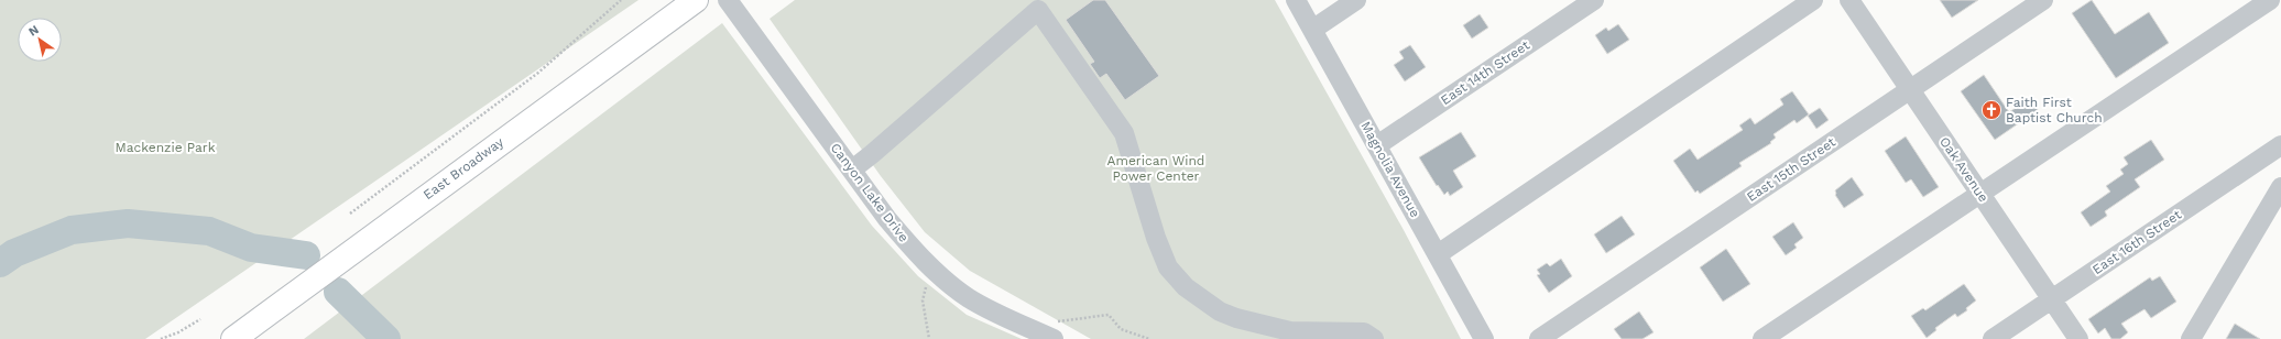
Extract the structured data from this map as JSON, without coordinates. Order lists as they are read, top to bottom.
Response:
{
  "streets": {
    "main road": ["East Broadway"],
    "street": [
      "East 14th Street",
      "Magnolia Avenue",
      "East 15th Street",
      "Oak Avenue",
      "Canyon Lake Drive",
      "East 16th Street"
    ]
  },
  "crossings": [
    ["East 14th Street", "Magnolia Avenue"],
    ["East 15th Street", "Oak Avenue"],
    ["Oak Avenue", "East 16th Street"]
  ],
  "parks": ["Mackenzie Park", "American Wind Power Center"],
  "places": {
    "church": ["Faith First Baptist Church"]
  },
  "north": "top left"
}
